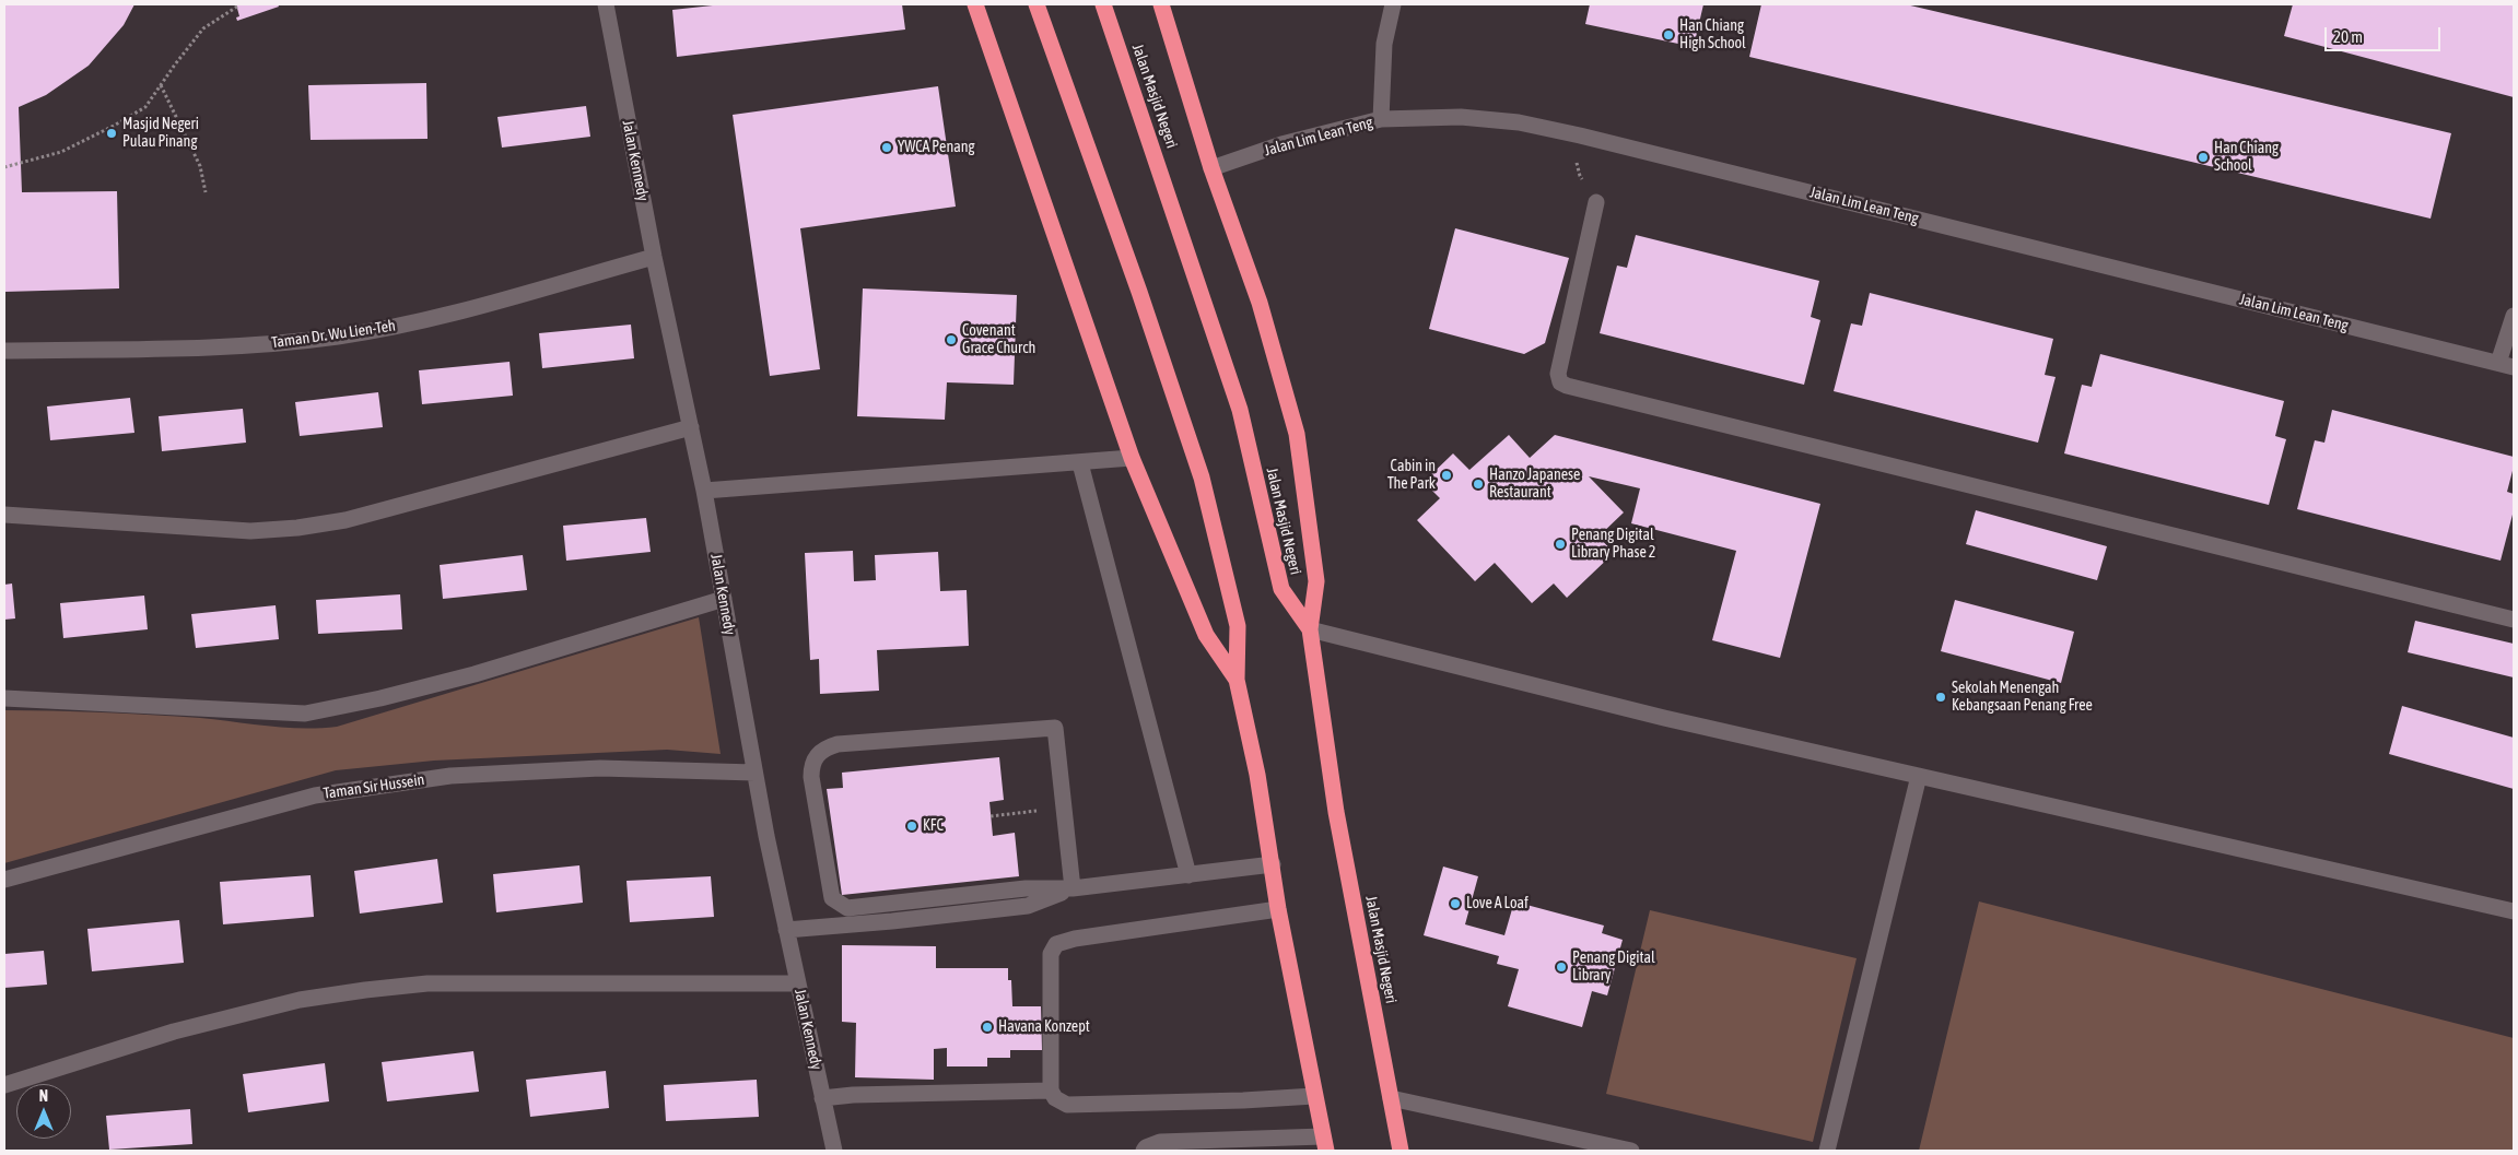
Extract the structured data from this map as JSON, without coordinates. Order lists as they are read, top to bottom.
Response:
{
  "streets": {
    "highway": ["Jalan Masjid Negeri"],
    "street": [
      "Jalan Lim Lean Teng",
      "Jalan Kennedy",
      "Taman Dr. Wu Lien-Teh",
      "Taman Sir Hussein"
    ]
  },
  "crossings": [
    ["Jalan Kennedy", "Taman Dr. Wu Lien-Teh"],
    ["Jalan Kennedy", "Taman Sir Hussein"]
  ],
  "places": [
    "Han Chiang High School",
    "Masjid Negeri Pulau Pinang",
    "YWCA Penang",
    "Han Chiang School",
    "Covenant Grace Church",
    "Cabin in The Park",
    "Hanzo Japanese Restaurant",
    "Penang Digital Library Phase 2",
    "Sekolah Menengah Kebangsaan Penang Free",
    "KFC",
    "Love A Loaf",
    "Penang Digital Library",
    "Havana Konzept"
  ],
  "scale_bar": "20 m",
  "north": "top"
}
